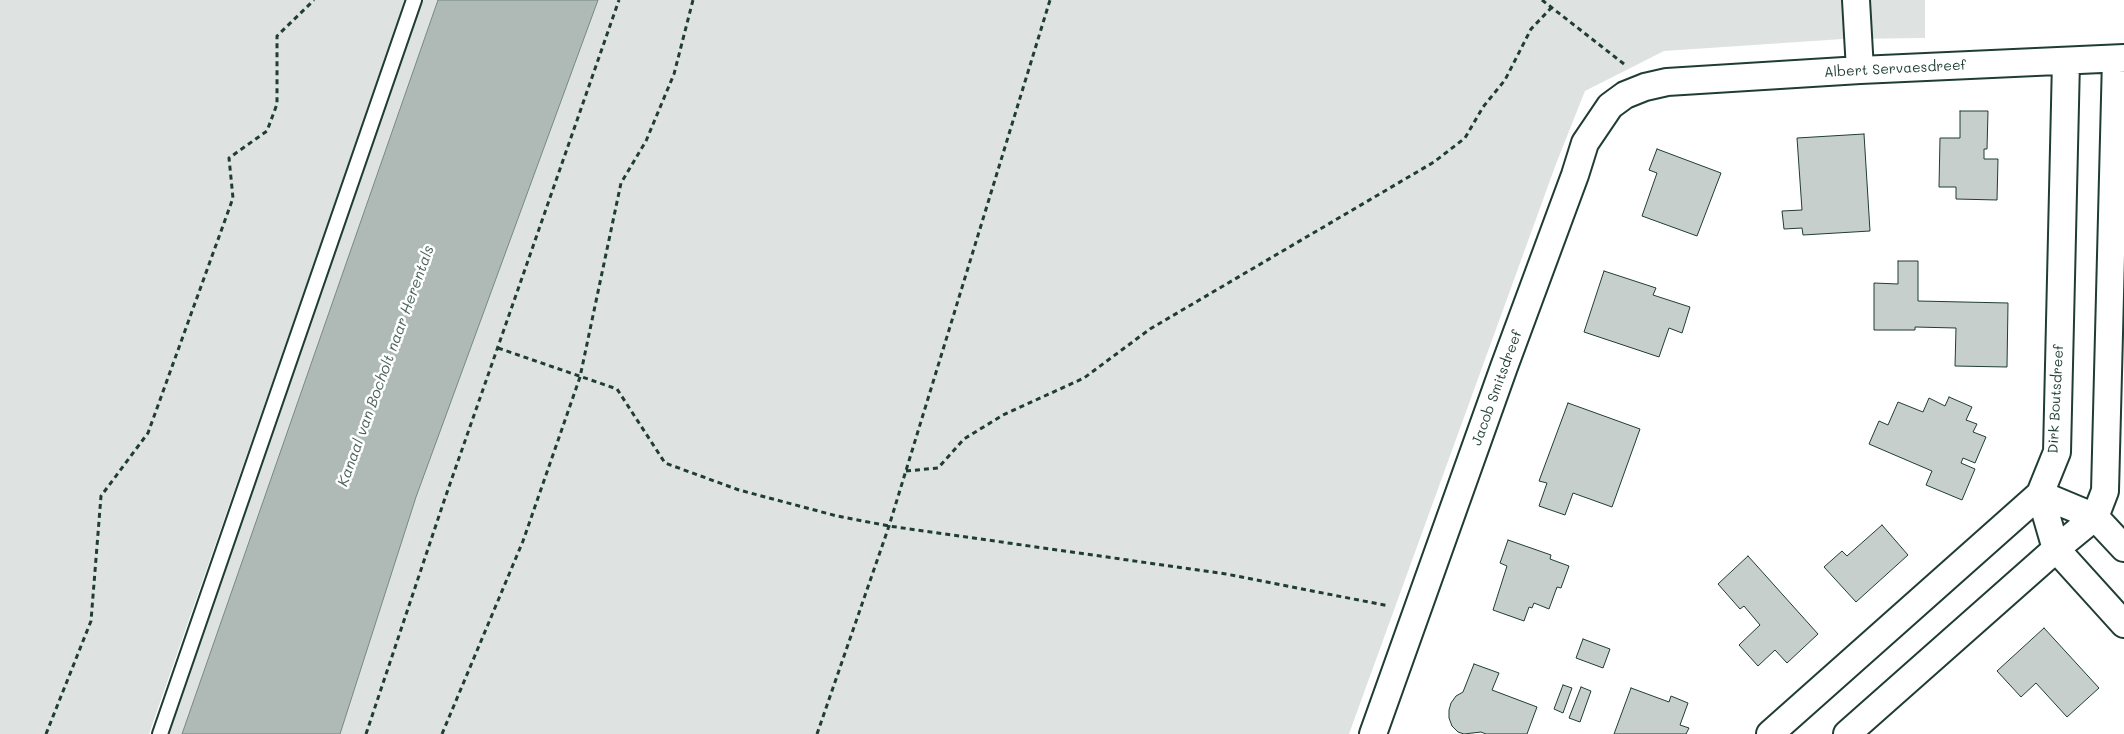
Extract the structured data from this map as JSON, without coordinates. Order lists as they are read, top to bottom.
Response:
{
  "streets": {
    "street": ["Albert Servaesdreef", "Jacob Smitsdreef", "Dirk Boutsdreef"]
  },
  "crossings": [
    ["Albert Servaesdreef", "Jacob Smitsdreef"],
    ["Albert Servaesdreef", "Dirk Boutsdreef"]
  ],
  "water": ["Kanaal van Bocholt naar Herentals"]
}
